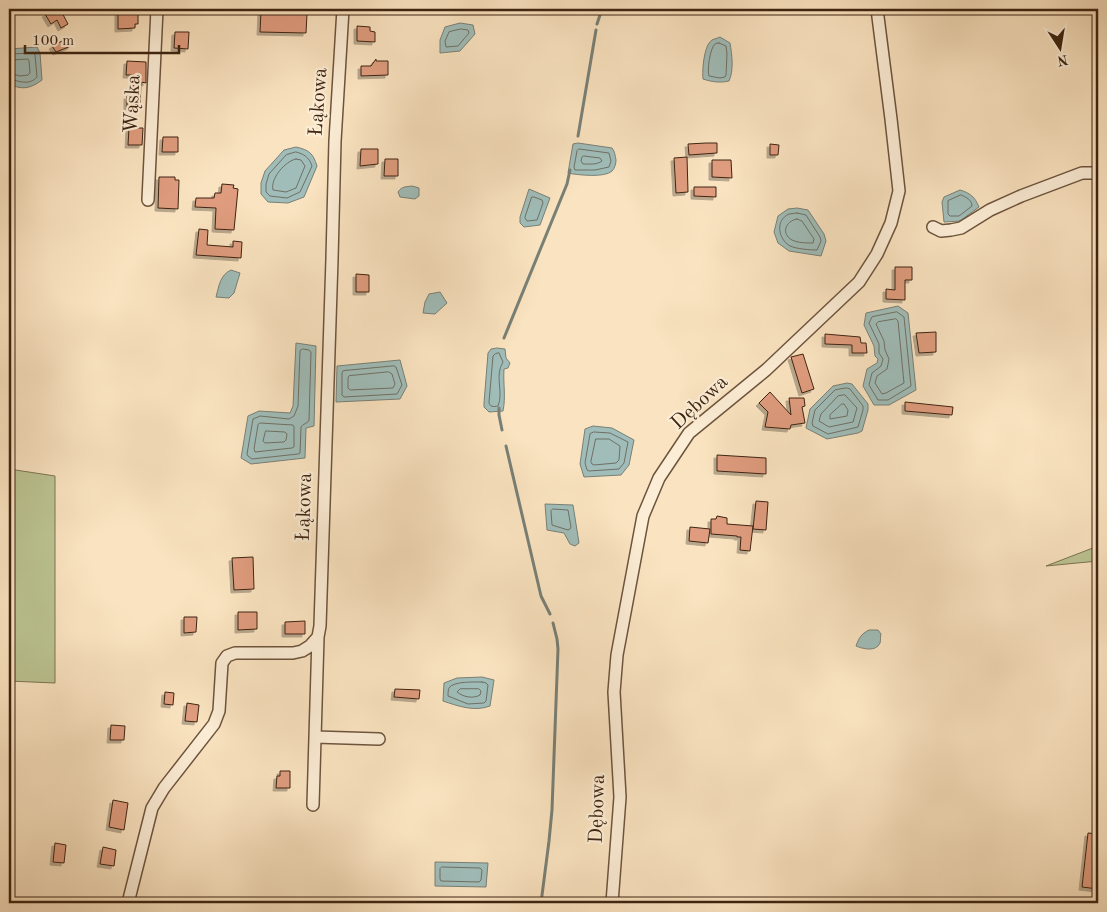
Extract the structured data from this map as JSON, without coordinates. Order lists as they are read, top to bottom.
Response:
{
  "streets": {
    "street": ["Łąkowa", "Wąska", "Dębowa"]
  },
  "scale_bar": "100 m",
  "north": "bottom"
}
